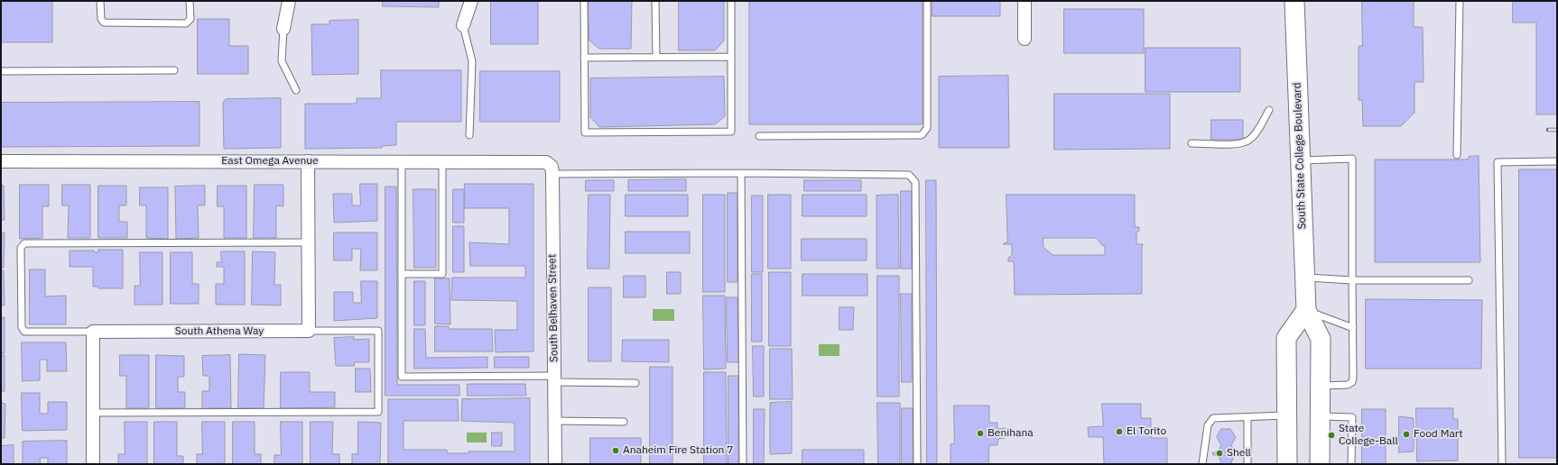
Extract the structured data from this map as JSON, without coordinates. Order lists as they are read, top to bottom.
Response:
{
  "streets": {
    "main road": ["South State College Boulevard"],
    "street": ["East Omega Avenue", "South Belhaven Street", "South Athena Way"]
  },
  "crossings": [
    ["East Omega Avenue", "South Belhaven Street"]
  ],
  "places": [
    "El Torito",
    "Benihana",
    "Food Mart",
    "State College-Ball",
    "Anaheim Fire Station 7",
    "Shell"
  ]
}
